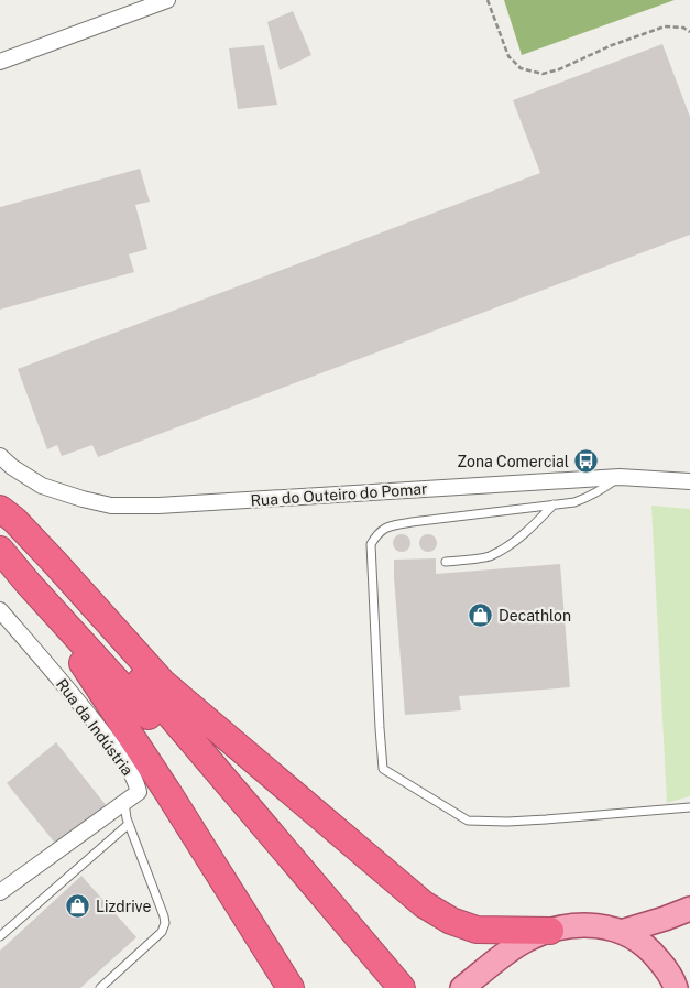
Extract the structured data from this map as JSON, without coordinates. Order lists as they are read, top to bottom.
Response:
{
  "streets": {
    "street": ["Rua do Outeiro do Pomar", "Rua da Indústria"]
  },
  "places": {
    "bus stop": ["Zona Comercial"],
    "shop": ["Decathlon", "Lizdrive"]
  }
}
